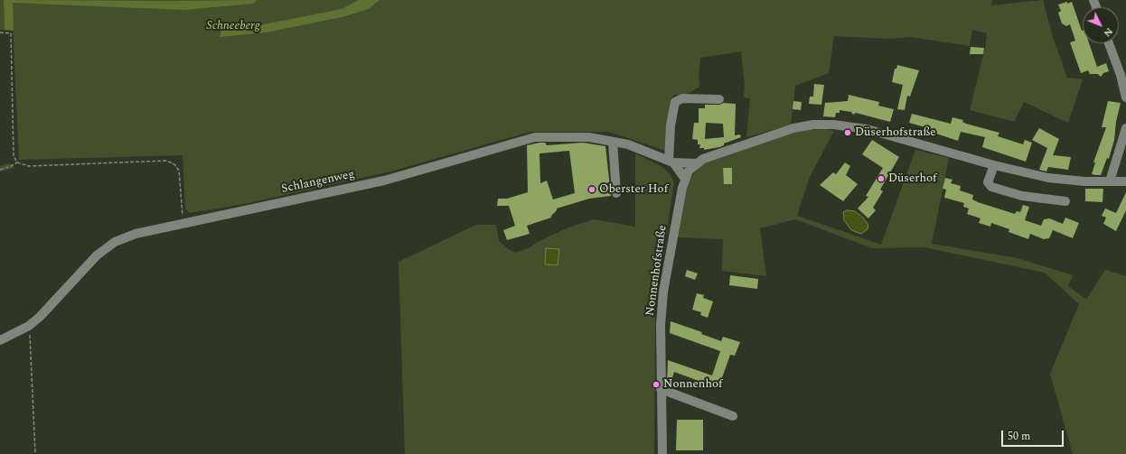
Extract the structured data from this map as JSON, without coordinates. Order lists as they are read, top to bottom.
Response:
{
  "streets": {
    "street": ["Schlangenweg", "Nonnenhofstraße"]
  },
  "parks": ["Schneeberg"],
  "places": [
    "Düserhofstraße",
    "Düserhof",
    "Oberster Hof",
    "Nonnenhof"
  ],
  "scale_bar": "50 m",
  "north": "bottom right"
}
